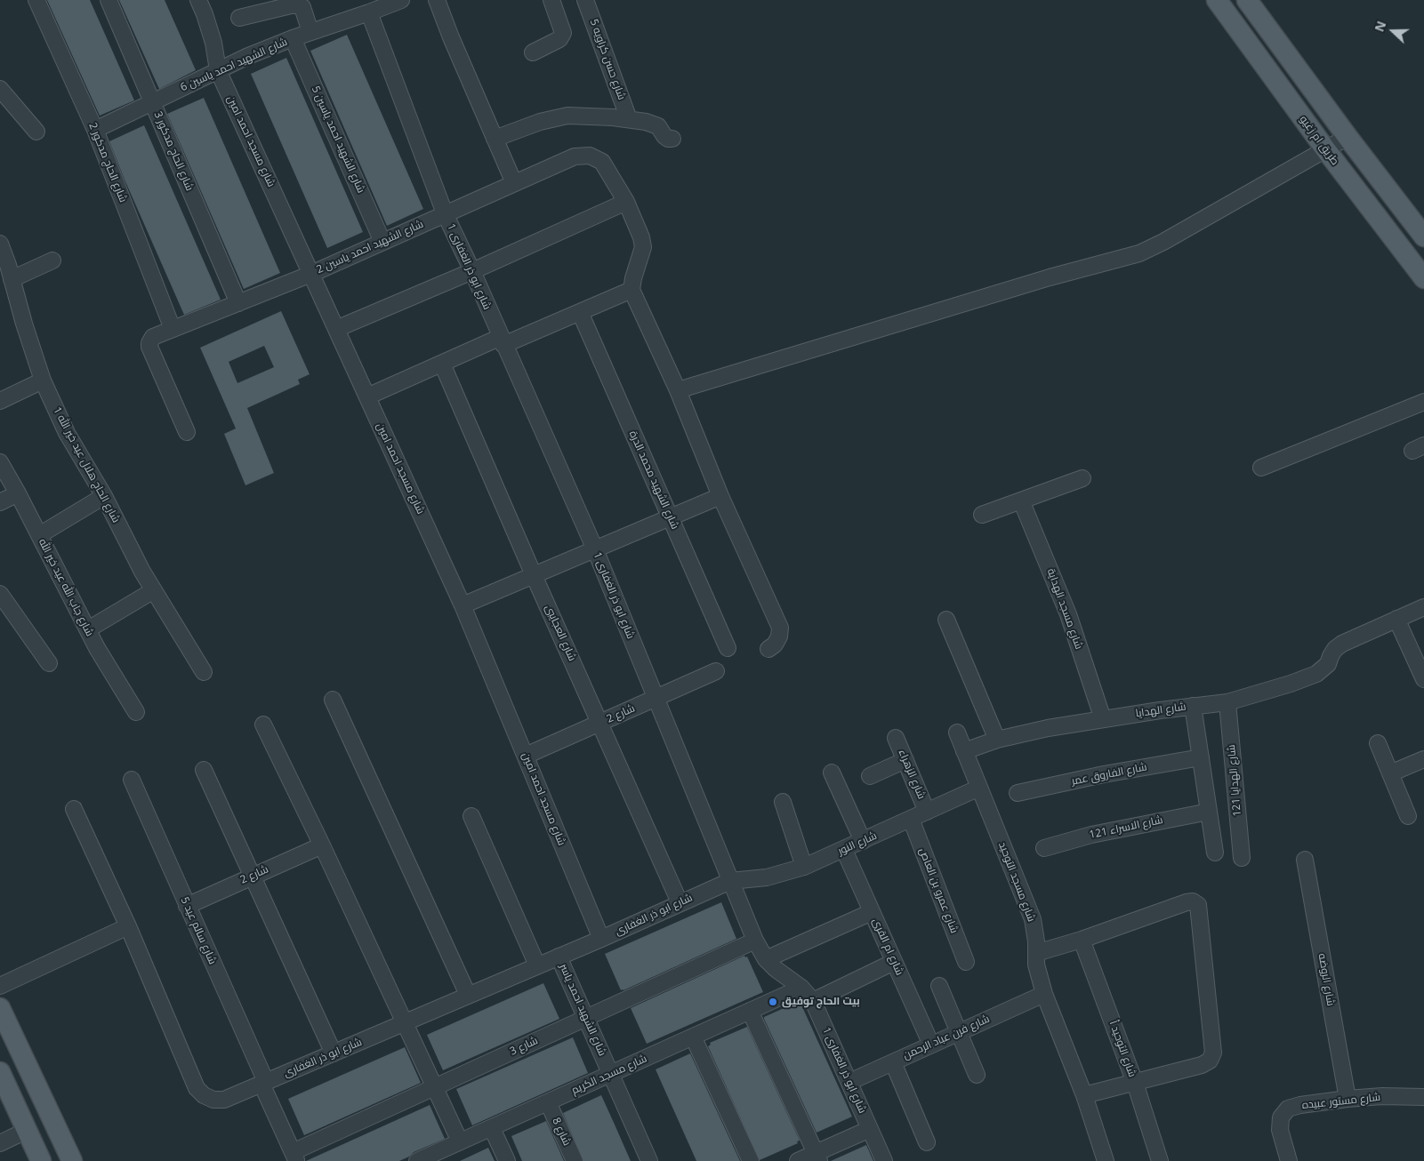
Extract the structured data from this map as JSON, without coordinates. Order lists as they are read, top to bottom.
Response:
{
  "streets": {
    "main road": ["طريق ام زغيو"],
    "street": [
      "شارع حسن كراويه 5",
      "شارع الشهيد احمد ياسين 6",
      "شارع الشهيد احمد ياسين 5",
      "شارع مسجد احمد امين",
      "شارع الحاج مدكور 3",
      "شارع الحاج مدكور 2",
      "شارع الشهيد احمد ياسين 2",
      "شارع ابو ذر الغفارى 1",
      "شارع الحاج هلال عيد خير الله 1",
      "شارع الشهيد محمد الدرة",
      "شارع جاب الله عيد خير الله",
      "شارع مسجد الهداية",
      "شارع العجايبى",
      "شارع الهدايا",
      "شارع 2",
      "شارع الزهراء",
      "شارع الفاروق عمر",
      "شارع الهدايا 121",
      "شارع الاسراء 121",
      "شارع النور",
      "شارع مسجد التوحيد",
      "شارع عمرو بن العاص",
      "شارع ابو ذر الغفارى",
      "شارع سالم عيد 5",
      "شارع ام القرى",
      "شارع الروضه",
      "شارع الشهيد احمد ياسر",
      "شارع فرن عباد الرحمن",
      "شارع 3",
      "شارع التوحيد أ",
      "شارع مسجد الكريم",
      "شارع مستور عبيده",
      "شارع 8"
    ]
  },
  "crossings": [
    ["شارع الشهيد احمد ياسين 6", "شارع الشهيد احمد ياسين 5"],
    ["شارع الشهيد احمد ياسين 6", "شارع مسجد احمد امين"],
    ["شارع الشهيد احمد ياسين 6", "شارع الحاج مدكور 3"],
    ["شارع الشهيد احمد ياسين 6", "شارع الحاج مدكور 2"],
    ["شارع الشهيد احمد ياسين 6", "شارع ابو ذر الغفارى 1"],
    ["شارع الشهيد احمد ياسين 5", "شارع الشهيد احمد ياسين 2"],
    ["شارع مسجد احمد امين", "شارع الشهيد احمد ياسين 2"],
    ["شارع مسجد احمد امين", "شارع 2"],
    ["شارع مسجد احمد امين", "شارع ابو ذر الغفارى"],
    ["شارع الحاج مدكور 3", "شارع الشهيد احمد ياسين 2"],
    ["شارع الحاج مدكور 2", "شارع الشهيد احمد ياسين 2"],
    ["شارع الشهيد احمد ياسين 2", "شارع ابو ذر الغفارى 1"],
    ["شارع ابو ذر الغفارى 1", "شارع 2"],
    ["شارع ابو ذر الغفارى 1", "شارع النور"],
    ["شارع ابو ذر الغفارى 1", "شارع ابو ذر الغفارى"],
    ["شارع ابو ذر الغفارى 1", "شارع فرن عباد الرحمن"],
    ["شارع ابو ذر الغفارى 1", "شارع 3"],
    ["شارع ابو ذر الغفارى 1", "شارع مسجد الكريم"],
    ["شارع مسجد الهداية", "شارع الهدايا"],
    ["شارع العجايبى", "شارع 2"],
    ["شارع العجايبى", "شارع ابو ذر الغفارى"],
    ["شارع الهدايا", "شارع الهدايا 121"],
    ["شارع الهدايا", "شارع مسجد التوحيد"],
    ["شارع 2", "شارع سالم عيد 5"],
    ["شارع الزهراء", "شارع النور"],
    ["شارع النور", "شارع مسجد التوحيد"],
    ["شارع النور", "شارع عمرو بن العاص"],
    ["شارع النور", "شارع ابو ذر الغفارى"],
    ["شارع النور", "شارع ام القرى"],
    ["شارع مسجد التوحيد", "شارع فرن عباد الرحمن"],
    ["شارع ابو ذر الغفارى", "شارع سالم عيد 5"],
    ["شارع ابو ذر الغفارى", "شارع الشهيد احمد ياسر"],
    ["شارع سالم عيد 5", "شارع 3"],
    ["شارع ام القرى", "شارع فرن عباد الرحمن"],
    ["شارع الروضه", "شارع مستور عبيده"],
    ["شارع الشهيد احمد ياسر", "شارع 3"],
    ["شارع الشهيد احمد ياسر", "شارع مسجد الكريم"],
    ["شارع مسجد الكريم", "شارع 8"]
  ],
  "places": ["بيت الحاج توفيق"],
  "north": "left"
}
